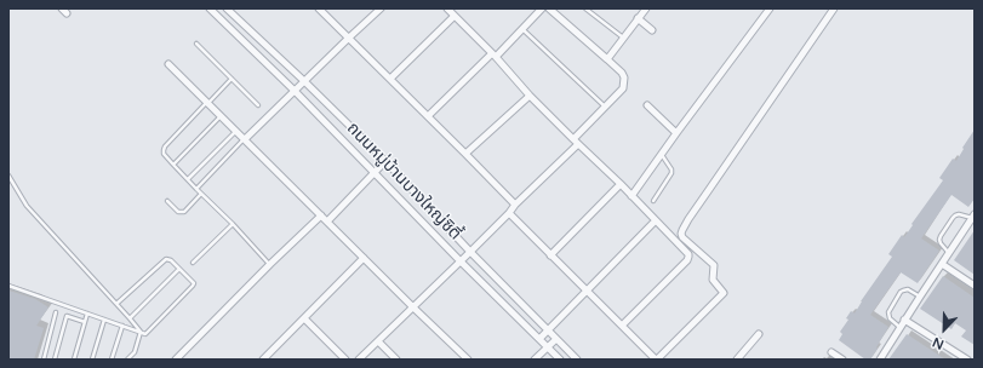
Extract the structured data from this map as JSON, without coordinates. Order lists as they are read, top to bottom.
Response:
{
  "streets": {
    "street": ["ถนนหมู่บ้านบางใหญ่ซิตี้"]
  },
  "north": "bottom left"
}
